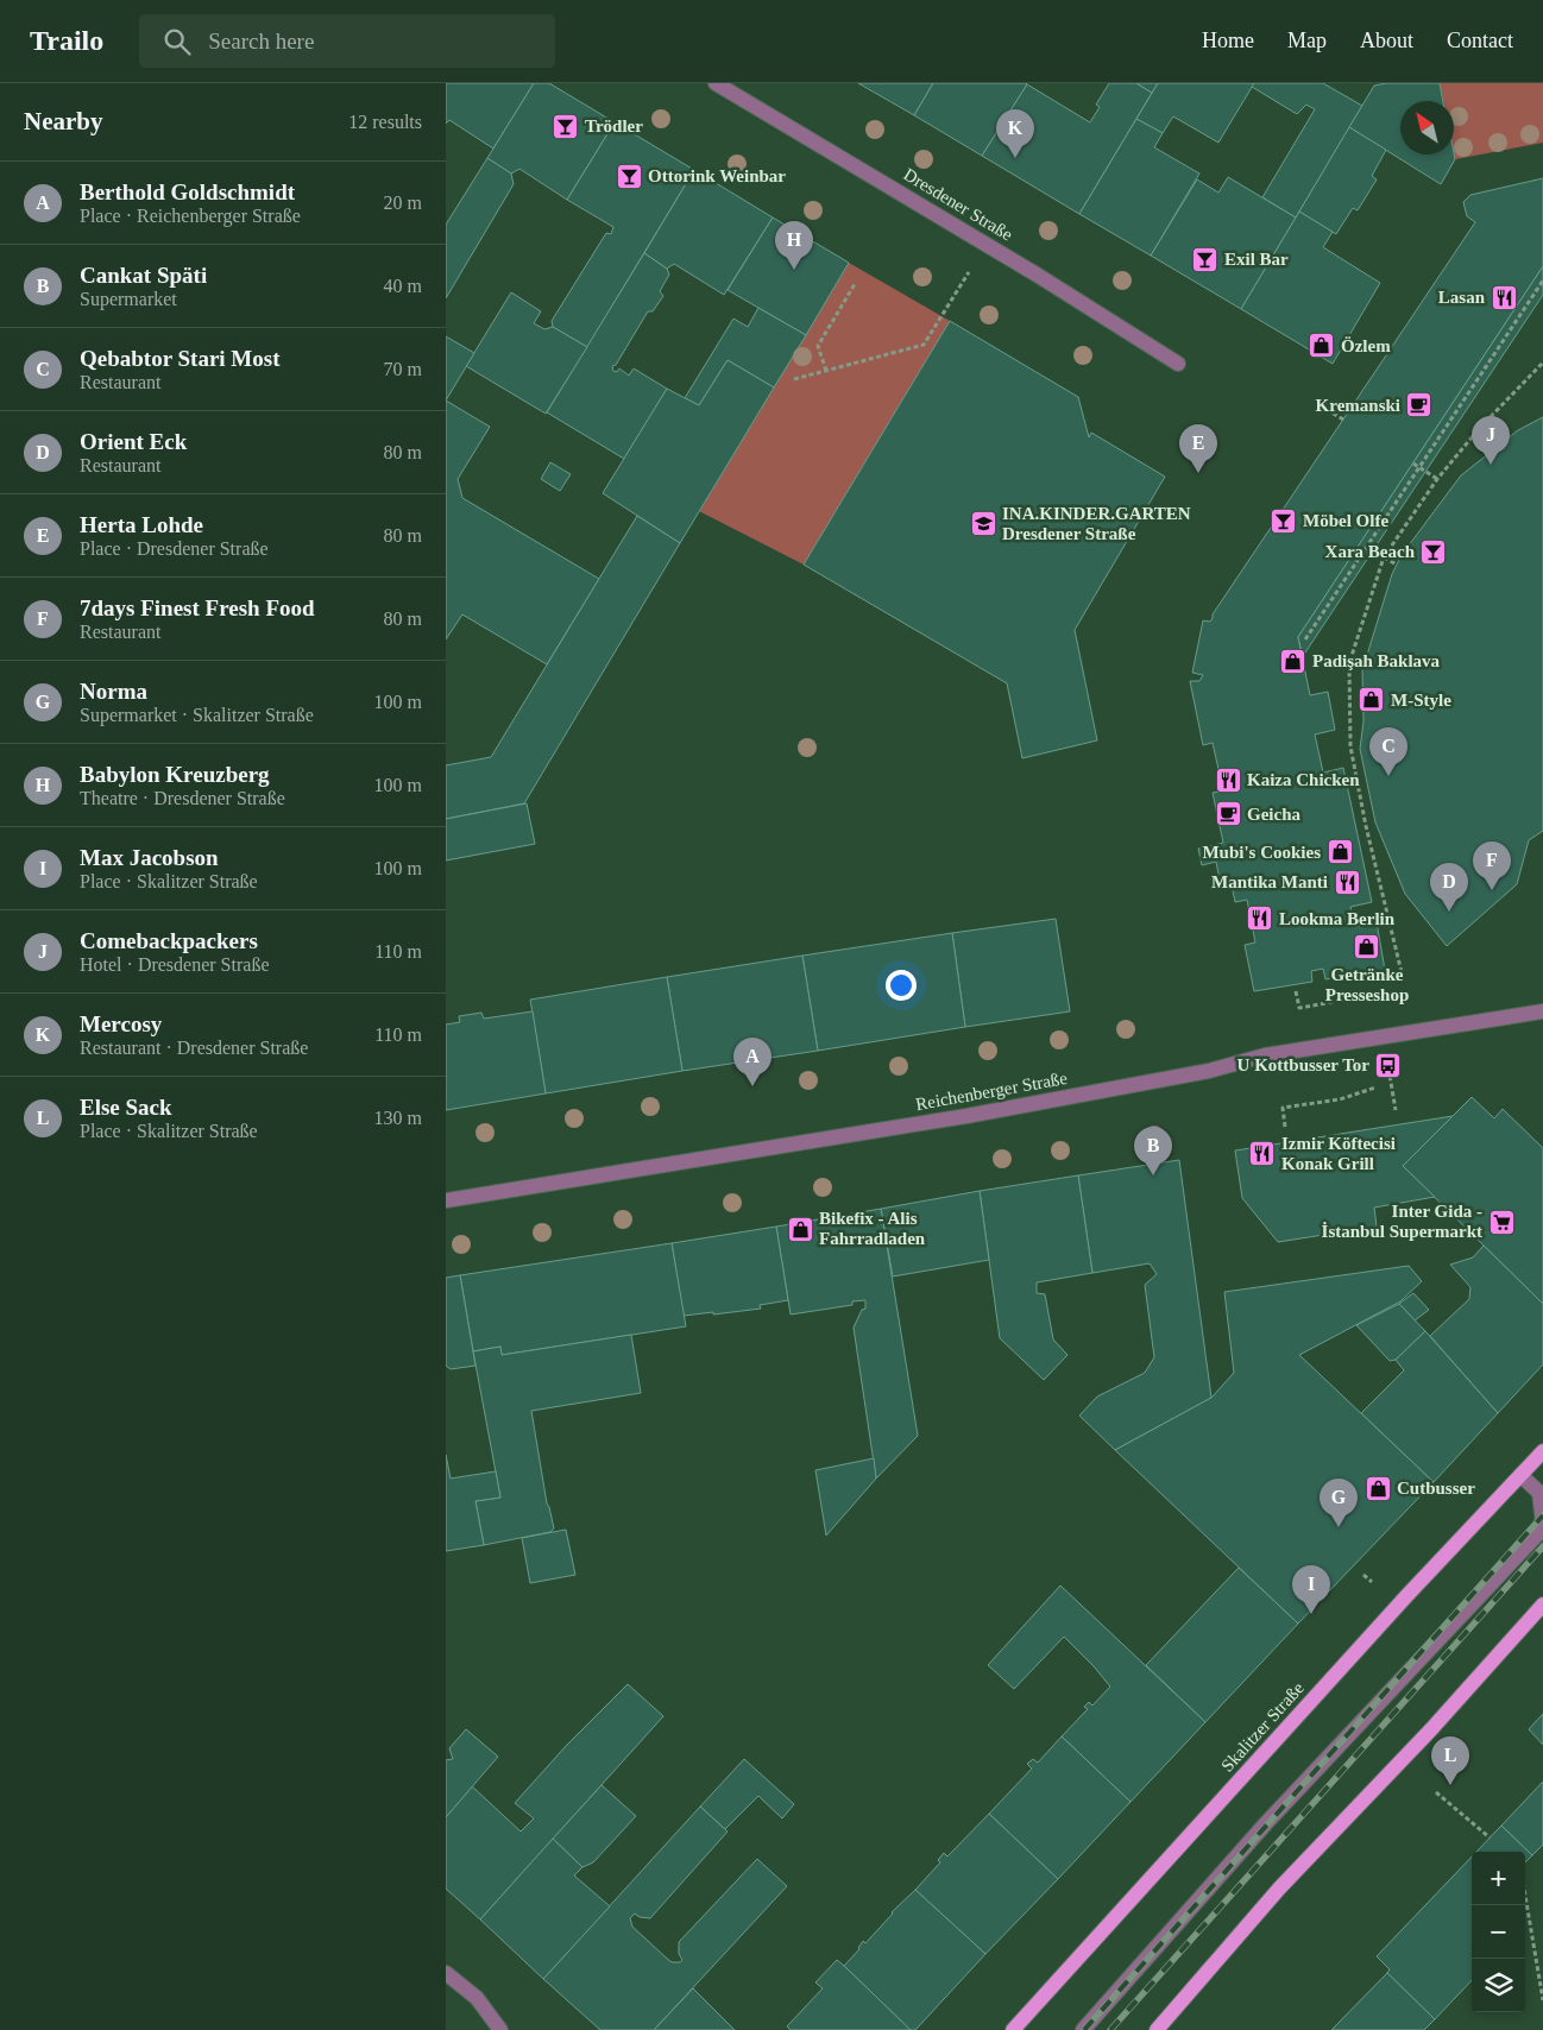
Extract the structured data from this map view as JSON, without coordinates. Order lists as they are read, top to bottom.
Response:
{
  "streets": {
    "main road": ["Skalitzer Straße"],
    "street": ["Dresdener Straße", "Reichenberger Straße"]
  },
  "places": {
    "bar": [
      "Trödler",
      "Ottorink Weinbar",
      "Exil Bar",
      "Möbel Olfe",
      "Xara Beach"
    ],
    "restaurant": [
      "Lasan",
      "Kaiza Chicken",
      "Mantika Manti",
      "Lookma Berlin",
      "Izmir Köftecisi Konak Grill"
    ],
    "shop": [
      "Özlem",
      "Padişah Baklava",
      "M-Style",
      "Mubi's Cookies",
      "Getränke Presseshop",
      "Bikefix - Alis Fahrradladen",
      "Cutbusser"
    ],
    "cafe": ["Kremanski", "Geicha"],
    "school or university": ["INA.KINDER.GARTEN Dresdener Straße"],
    "bus stop": ["U Kottbusser Tor"],
    "supermarket": ["Inter Gida - İstanbul Supermarkt"]
  },
  "north": "top left",
  "page": {
    "header": "Trailo",
    "search": "Search here",
    "nav": [
      "Home",
      "Map",
      "About",
      "Contact"
    ],
    "heading": ["Nearby", "12 results"],
    "pins": [
      "K",
      "H",
      "J",
      "E",
      "C",
      "F",
      "D",
      "A",
      "B",
      "G",
      "I",
      "L"
    ],
    "list": [
      {
        "mark": "A",
        "name": "Berthold Goldschmidt",
        "note": "Place · Reichenberger Straße",
        "value": "20 m"
      },
      {
        "mark": "B",
        "name": "Cankat Späti",
        "note": "Supermarket",
        "value": "40 m"
      },
      {
        "mark": "C",
        "name": "Qebabtor Stari Most",
        "note": "Restaurant",
        "value": "70 m"
      },
      {
        "mark": "D",
        "name": "Orient Eck",
        "note": "Restaurant",
        "value": "80 m"
      },
      {
        "mark": "E",
        "name": "Herta Lohde",
        "note": "Place · Dresdener Straße",
        "value": "80 m"
      },
      {
        "mark": "F",
        "name": "7days Finest Fresh Food",
        "note": "Restaurant",
        "value": "80 m"
      },
      {
        "mark": "G",
        "name": "Norma",
        "note": "Supermarket · Skalitzer Straße",
        "value": "100 m"
      },
      {
        "mark": "H",
        "name": "Babylon Kreuzberg",
        "note": "Theatre · Dresdener Straße",
        "value": "100 m"
      },
      {
        "mark": "I",
        "name": "Max Jacobson",
        "note": "Place · Skalitzer Straße",
        "value": "100 m"
      },
      {
        "mark": "J",
        "name": "Comebackpackers",
        "note": "Hotel · Dresdener Straße",
        "value": "110 m"
      },
      {
        "mark": "K",
        "name": "Mercosy",
        "note": "Restaurant · Dresdener Straße",
        "value": "110 m"
      },
      {
        "mark": "L",
        "name": "Else Sack",
        "note": "Place · Skalitzer Straße",
        "value": "130 m"
      }
    ],
    "map_buttons": ["+", "−"]
  }
}
